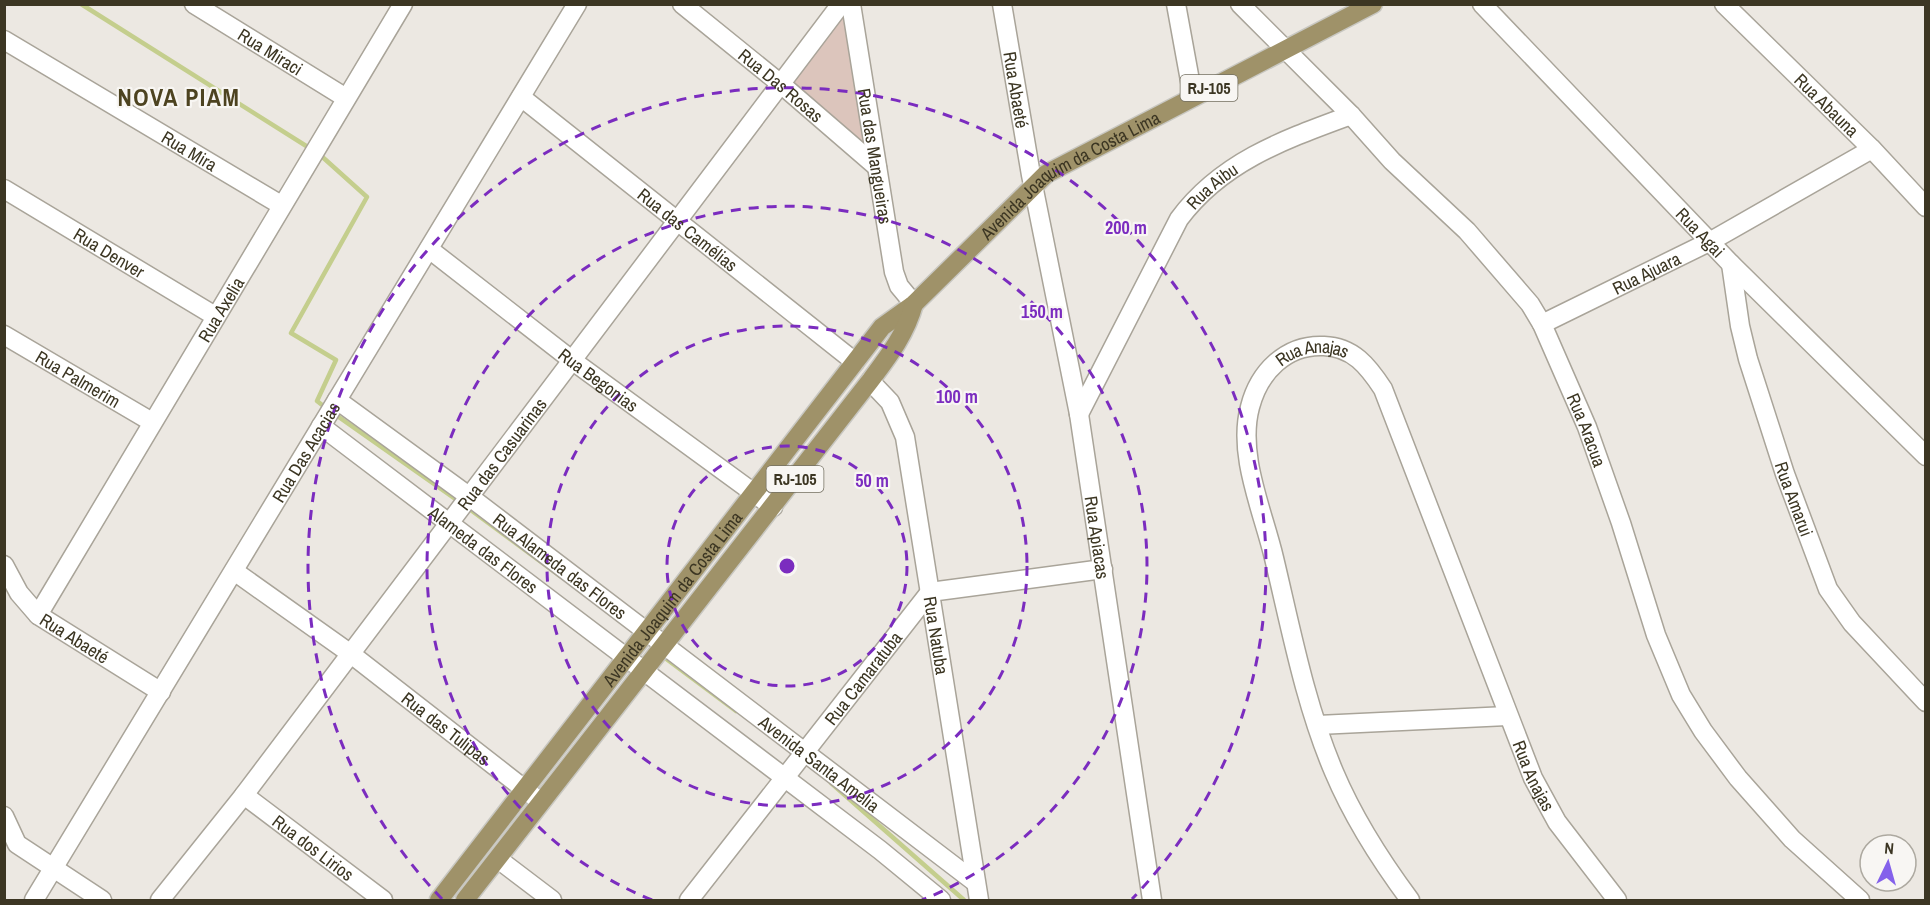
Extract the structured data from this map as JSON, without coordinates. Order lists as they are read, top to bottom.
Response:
{
  "streets": {
    "main road": ["RJ-105", "Avenida Joaquim da Costa Lima"],
    "street": [
      "Rua Miraci",
      "Rua Das Rosas",
      "Rua Abaeté",
      "Rua Abauna",
      "Rua Mira",
      "Rua das Mangueiras",
      "Rua Aibu",
      "Rua das Camélias",
      "Rua Agai",
      "Rua Denver",
      "Rua Ajuara",
      "Rua Axelia",
      "Rua Anajas",
      "Rua Palmerim",
      "Rua Begonias",
      "Rua Aracua",
      "Rua Das Acacias",
      "Rua das Casuarinas",
      "Rua Amarui",
      "Rua Apiacas",
      "Alameda das Flores",
      "Rua Alameda das Flores",
      "Rua Natuba",
      "Rua Camaratuba",
      "Rua das Tulipas",
      "Avenida Santa Amelia",
      "Rua dos Lirios"
    ]
  },
  "crossings": [
    ["Rua Miraci", "Rua Axelia"],
    ["Rua Das Rosas", "Rua das Mangueiras"],
    ["Rua Das Rosas", "Rua das Casuarinas"],
    ["Rua Abaeté", "Avenida Joaquim da Costa Lima"],
    ["Rua Abaeté", "Rua Axelia"],
    ["Rua Abaeté", "Rua Das Acacias"],
    ["Rua Abaeté", "Rua Apiacas"],
    ["Rua Abauna", "Rua Ajuara"],
    ["Rua Mira", "Rua Axelia"],
    ["Rua das Mangueiras", "Avenida Joaquim da Costa Lima"],
    ["Avenida Joaquim da Costa Lima", "Rua das Camélias"],
    ["Avenida Joaquim da Costa Lima", "Rua Begonias"],
    ["Avenida Joaquim da Costa Lima", "Rua Aracua"],
    ["Avenida Joaquim da Costa Lima", "Rua Apiacas"],
    ["Avenida Joaquim da Costa Lima", "Alameda das Flores"],
    ["Avenida Joaquim da Costa Lima", "Rua Alameda das Flores"],
    ["Avenida Joaquim da Costa Lima", "Rua Natuba"],
    ["Avenida Joaquim da Costa Lima", "Rua das Tulipas"],
    ["Avenida Joaquim da Costa Lima", "Avenida Santa Amelia"],
    ["Rua Aibu", "Rua Aracua"],
    ["Rua Aibu", "Rua Apiacas"],
    ["Rua das Camélias", "Rua Das Acacias"],
    ["Rua das Camélias", "Rua das Casuarinas"],
    ["Rua Agai", "Rua Ajuara"],
    ["Rua Agai", "Rua Amarui"],
    ["Rua Denver", "Rua Axelia"],
    ["Rua Ajuara", "Rua Aracua"],
    ["Rua Axelia", "Rua Palmerim"],
    ["Rua Begonias", "Rua Das Acacias"],
    ["Rua Begonias", "Rua das Casuarinas"],
    ["Rua Das Acacias", "Alameda das Flores"],
    ["Rua Das Acacias", "Rua Alameda das Flores"],
    ["Rua das Casuarinas", "Alameda das Flores"],
    ["Rua das Casuarinas", "Rua Alameda das Flores"],
    ["Rua das Casuarinas", "Rua das Tulipas"],
    ["Rua das Casuarinas", "Rua dos Lirios"],
    ["Alameda das Flores", "Avenida Santa Amelia"],
    ["Rua Alameda das Flores", "Avenida Santa Amelia"],
    ["Rua Natuba", "Rua Camaratuba"],
    ["Rua Natuba", "Avenida Santa Amelia"],
    ["Rua Camaratuba", "Avenida Santa Amelia"]
  ],
  "districts": ["NOVA PIAM"],
  "north": "top",
  "rings": [
    "200 m",
    "150 m",
    "100 m",
    "50 m"
  ]
}
